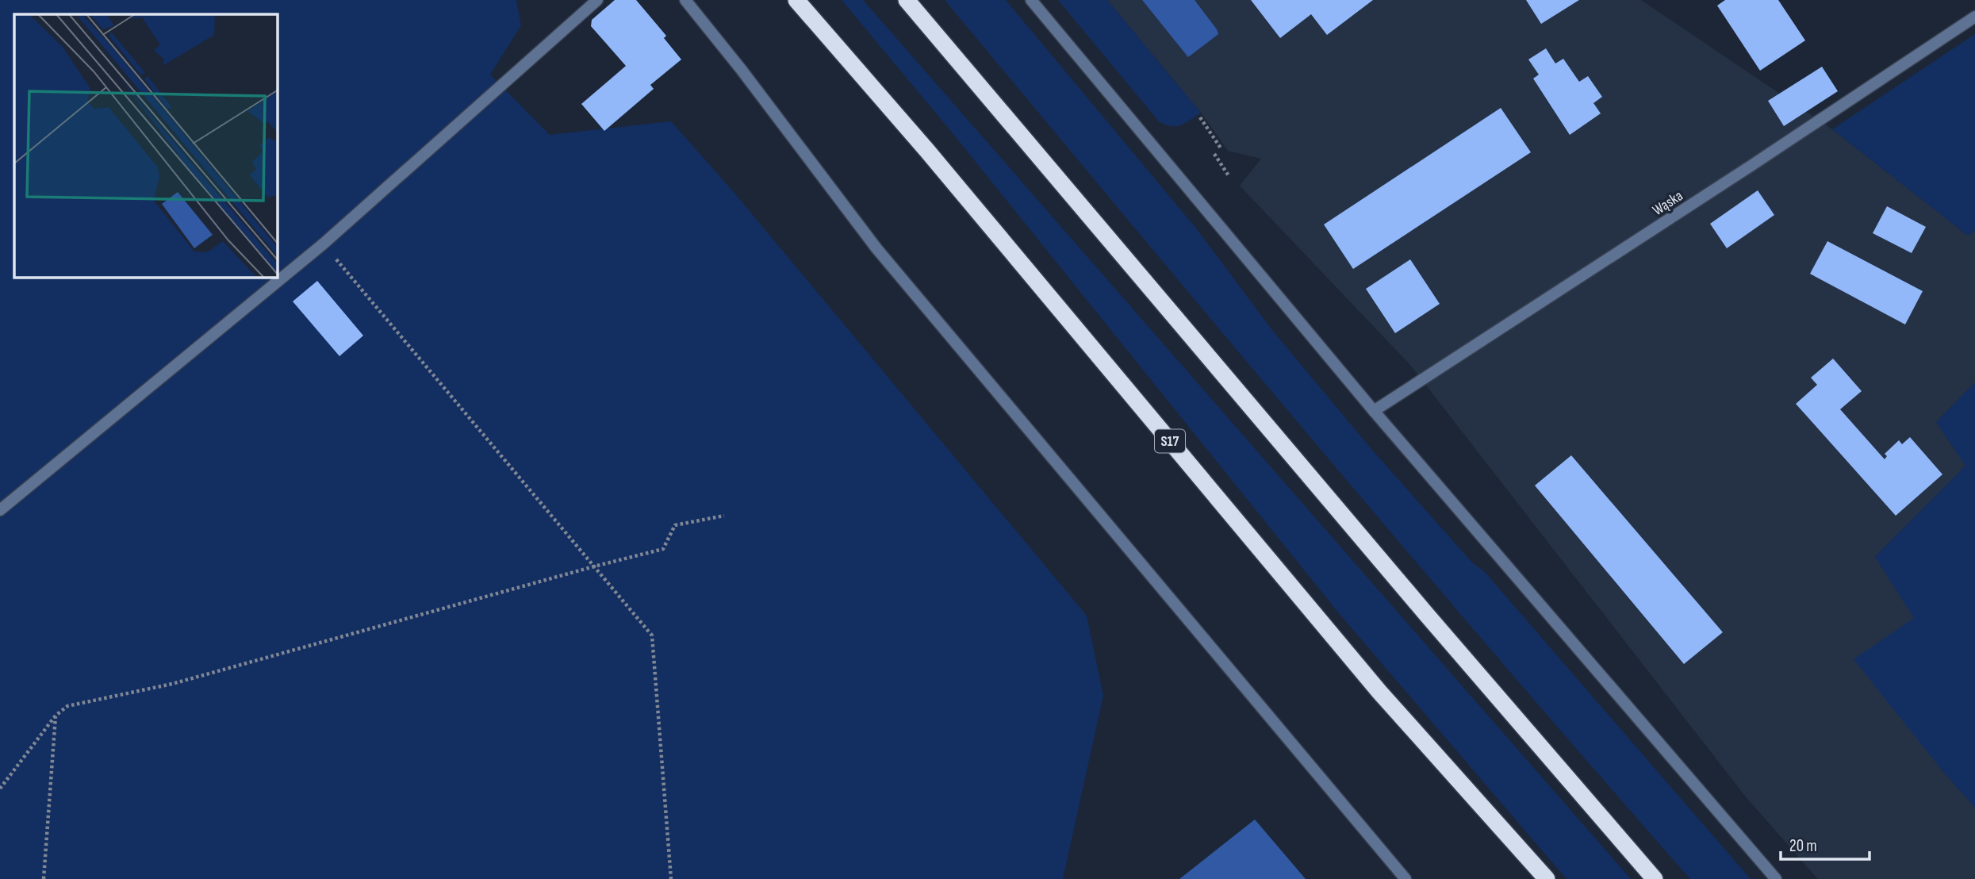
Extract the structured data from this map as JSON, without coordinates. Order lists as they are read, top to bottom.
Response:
{
  "streets": {
    "highway": ["S17"],
    "street": ["Wąska"]
  },
  "scale_bar": "20 m"
}
